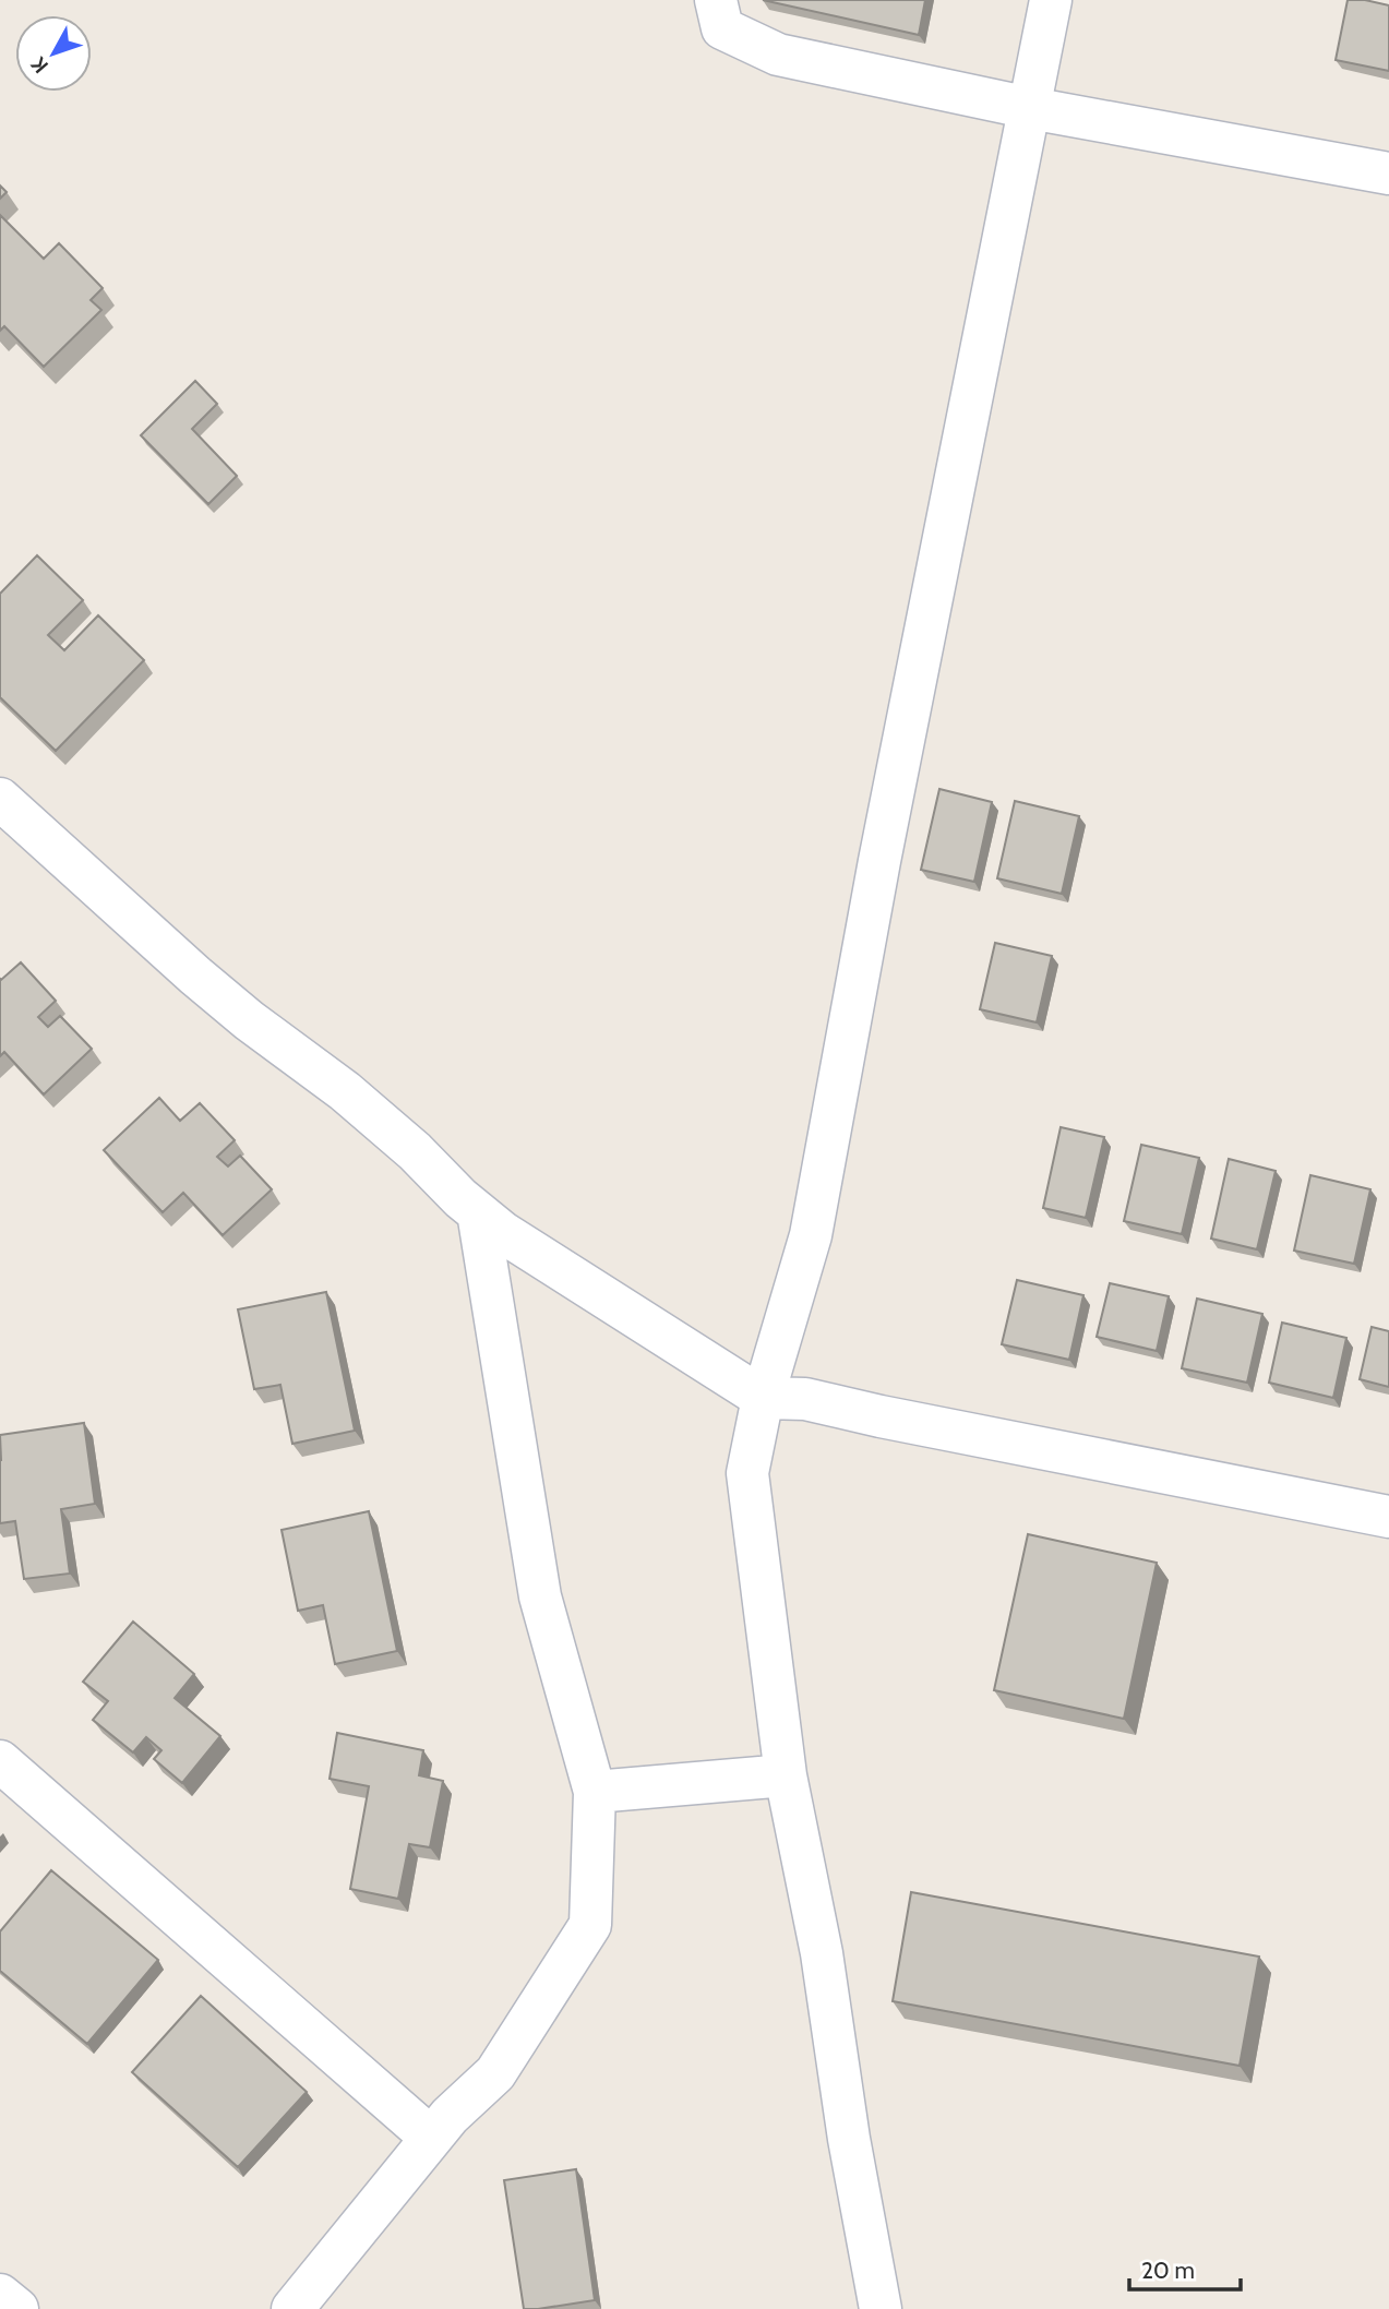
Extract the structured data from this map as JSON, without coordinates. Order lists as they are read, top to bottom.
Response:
{
  "scale_bar": "20 m",
  "north": "bottom left"
}
